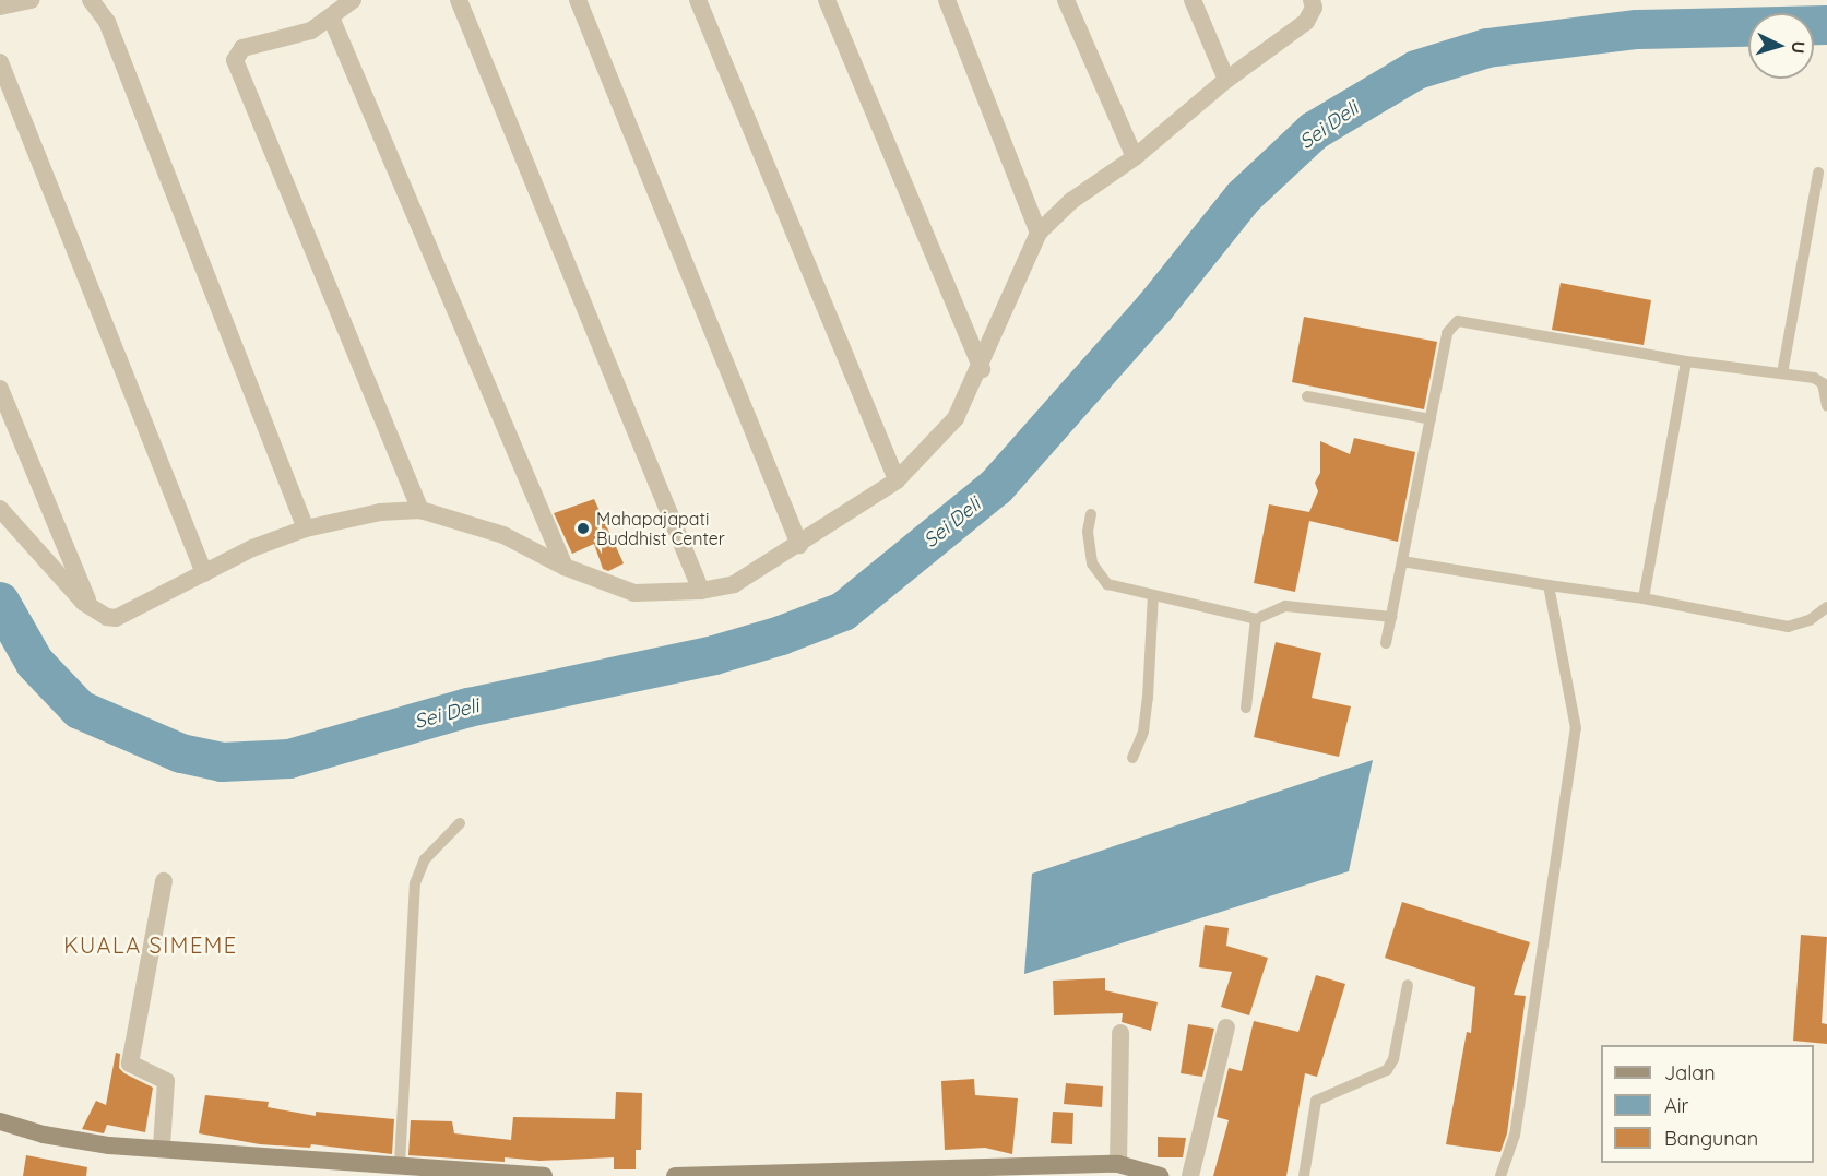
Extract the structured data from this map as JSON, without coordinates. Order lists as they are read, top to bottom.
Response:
{
  "districts": ["KUALA SIMEME"],
  "water": ["Sei Deli"],
  "places": ["Mahapajapati Buddhist Center"],
  "legend": ["Jalan", "Air", "Bangunan"],
  "north": "right"
}
